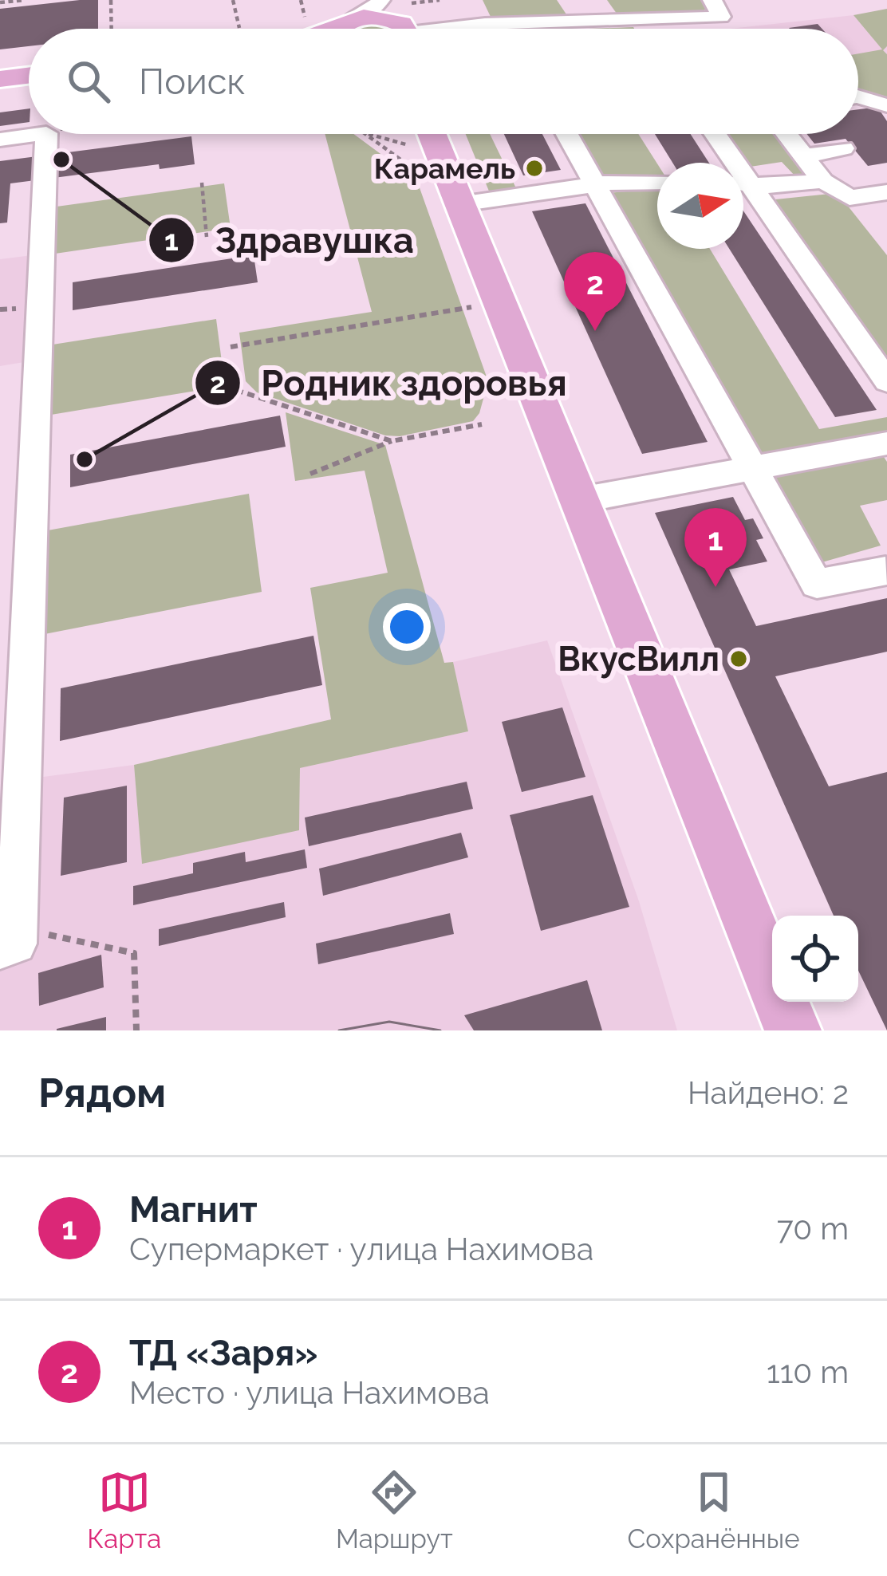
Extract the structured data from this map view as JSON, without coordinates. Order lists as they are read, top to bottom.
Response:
{
  "places": [
    "Здравушка",
    "Карамель",
    "Родник здоровья",
    "ВкусВилл"
  ],
  "north": "right",
  "page": {
    "search": "Поиск",
    "pins": ["2", "1"],
    "heading": ["Рядом", "Найдено: 2"],
    "list": [
      {
        "mark": "1",
        "name": "Магнит",
        "note": "Супермаркет · улица Нахимова",
        "value": "70 m"
      },
      {
        "mark": "2",
        "name": "ТД «Заря»",
        "note": "Место · улица Нахимова",
        "value": "110 m"
      }
    ],
    "nav": ["Карта", "Маршрут", "Сохранённые"]
  }
}
